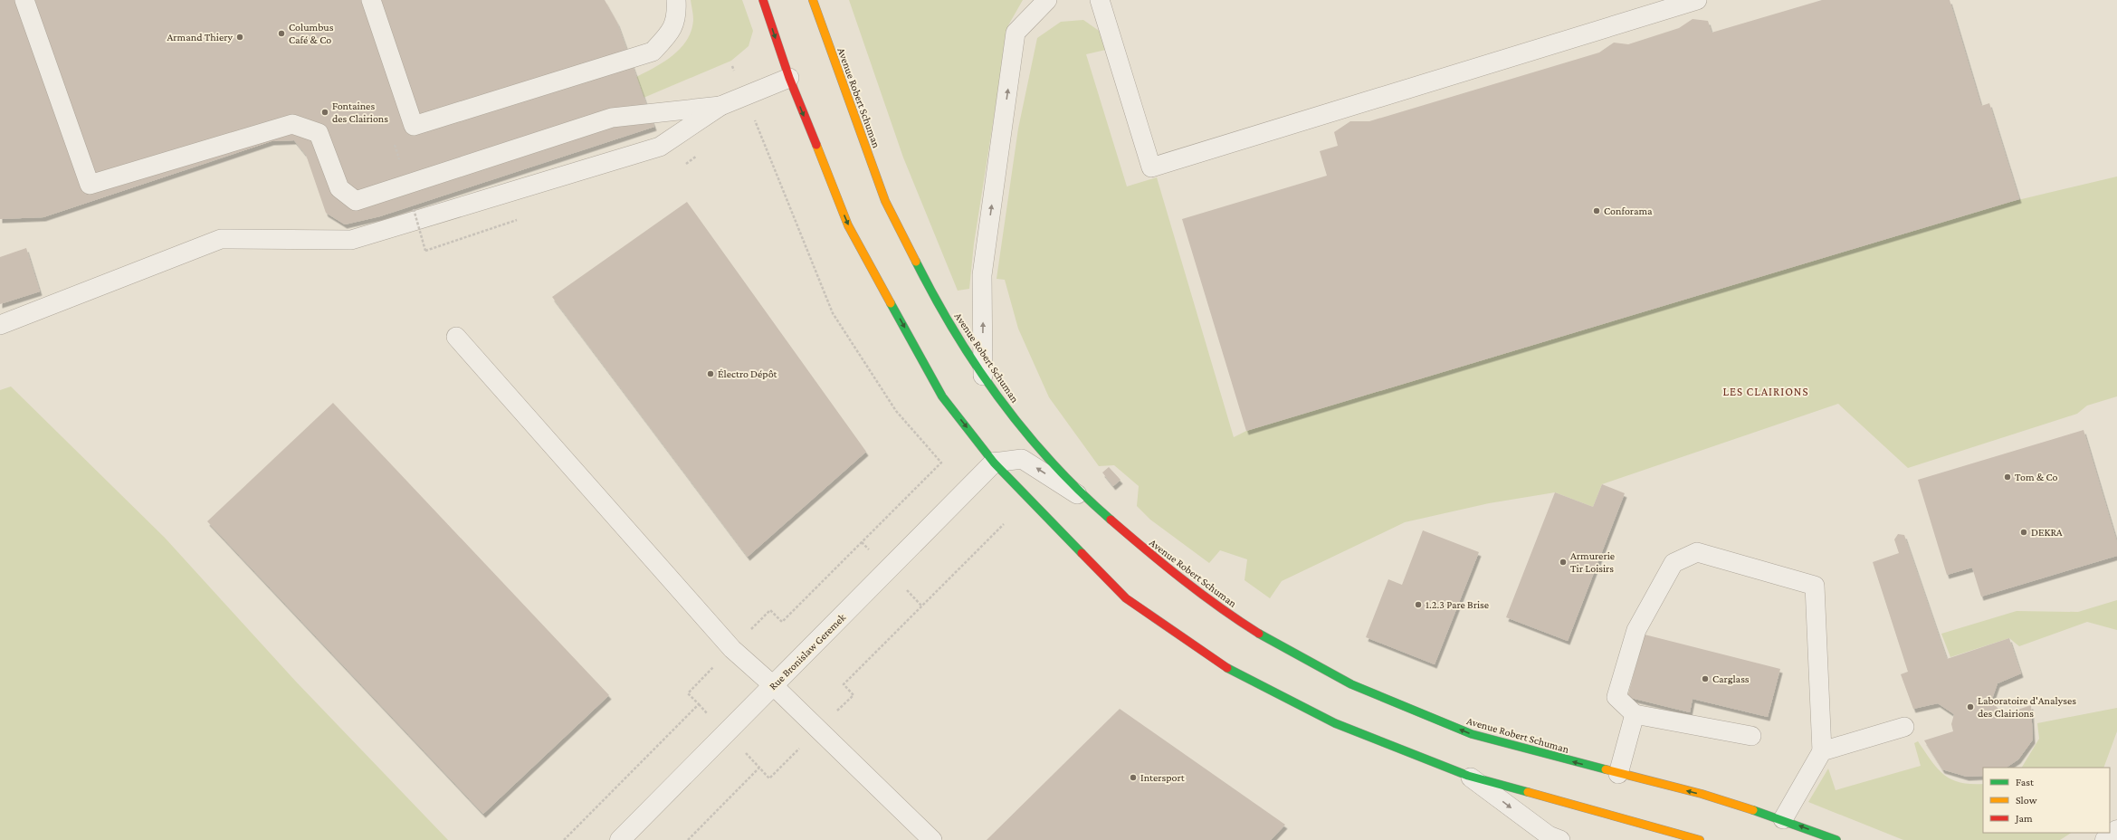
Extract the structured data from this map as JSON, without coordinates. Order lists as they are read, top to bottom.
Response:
{
  "streets": {
    "street": ["Avenue Robert Schuman", "Rue Bronislaw Geremek"]
  },
  "districts": ["LES CLAIRIONS"],
  "places": [
    "Columbus Café & Co",
    "Armand Thiery",
    "Fontaines des Clairions",
    "Conforama",
    "Électro Dépôt",
    "Tom & Co",
    "DEKRA",
    "Armurerie Tir Loisirs",
    "1.2.3 Pare Brise",
    "Carglass",
    "Laboratoire d'Analyses des Clairions",
    "Intersport"
  ],
  "legend": ["Fast", "Slow", "Jam"]
}
